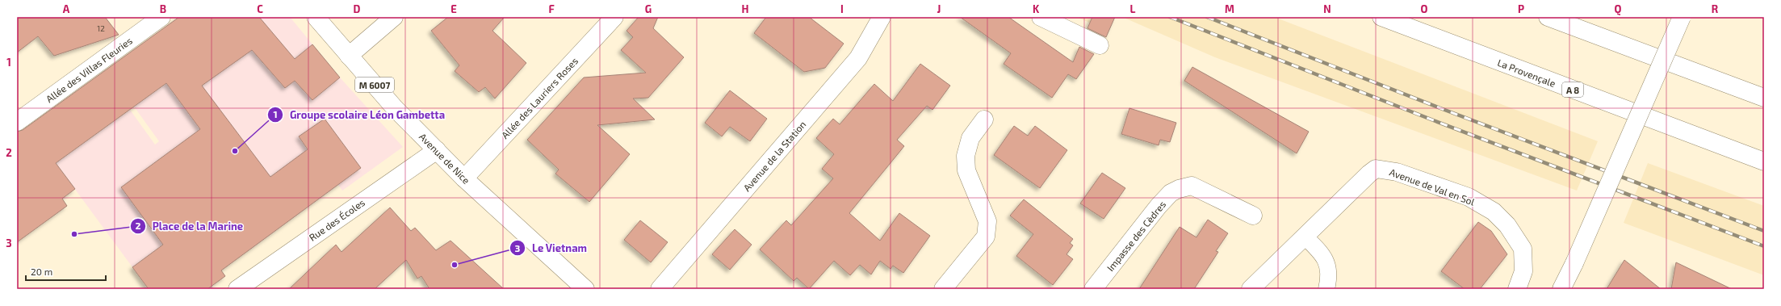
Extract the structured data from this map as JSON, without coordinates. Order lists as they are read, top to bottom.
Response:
{
  "streets": {
    "main road": [
      "Allée des Villas Fleuries",
      "La Provençale",
      "M 6007",
      "A 8",
      "Allée des Lauriers Roses",
      "Avenue de la Station",
      "Avenue de Nice",
      "Avenue de Val en Sol",
      "Rue des Écoles",
      "Impasse des Cèdres"
    ]
  },
  "crossings": [
    ["Allée des Lauriers Roses", "Avenue de Nice"],
    ["Avenue de Nice", "Rue des Écoles"]
  ],
  "places": ["Groupe scolaire Léon Gambetta", "Place de la Marine", "Le Vietnam"],
  "house_numbers": ["12"],
  "scale_bar": "20 m",
  "grid": {
    "columns": [
      "A",
      "B",
      "C",
      "D",
      "E",
      "F",
      "G",
      "H",
      "I",
      "J",
      "K",
      "L",
      "M",
      "N",
      "O",
      "P",
      "Q",
      "R"
    ],
    "rows": ["1", "2", "3"]
  }
}
